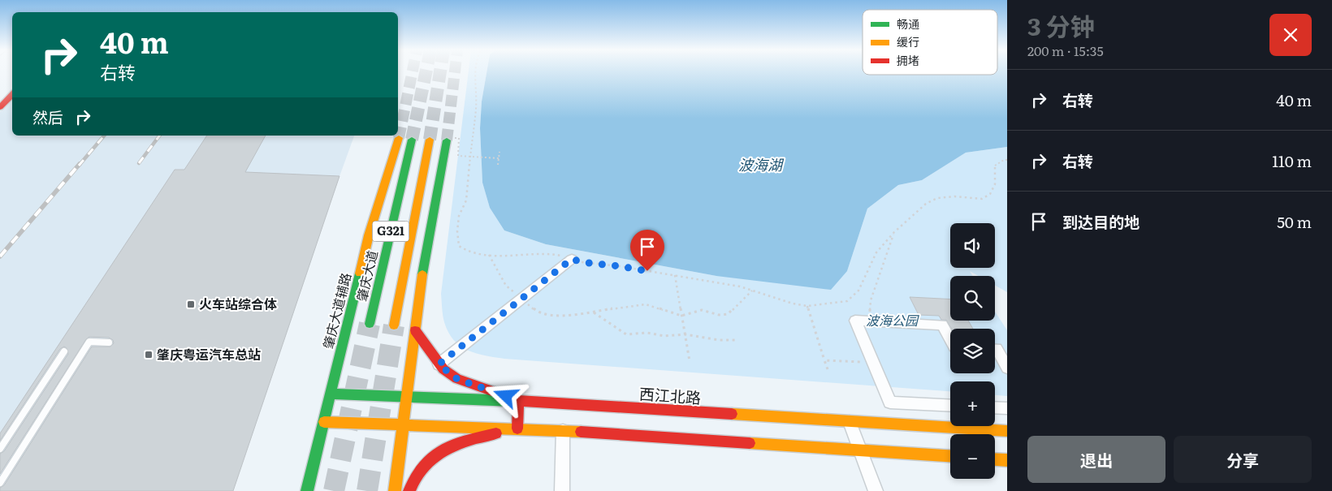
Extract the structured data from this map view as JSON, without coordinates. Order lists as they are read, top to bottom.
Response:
{
  "streets": {
    "main road": [
      "G321",
      "肇庆大道",
      "肇庆大道辅路",
      "西江北路"
    ]
  },
  "crossings": [
    ["肇庆大道辅路", "西江北路"]
  ],
  "water": ["波海湖"],
  "parks": ["波海公园"],
  "places": {
    "transit": ["火车站综合体", "肇庆粤运汽车总站"]
  },
  "legend": ["畅通", "缓行", "拥堵"],
  "page": {
    "heading": ["3 分钟", "200 m · 15:35"],
    "turn": ["40 m", "右转"],
    "list": [
      {
        "name": "右转",
        "value": "40 m"
      },
      {
        "name": "右转",
        "value": "110 m"
      },
      {
        "name": "到达目的地",
        "value": "50 m"
      }
    ],
    "then": "然后",
    "map_buttons": ["+", "−"],
    "buttons": ["退出", "分享"]
  }
}
